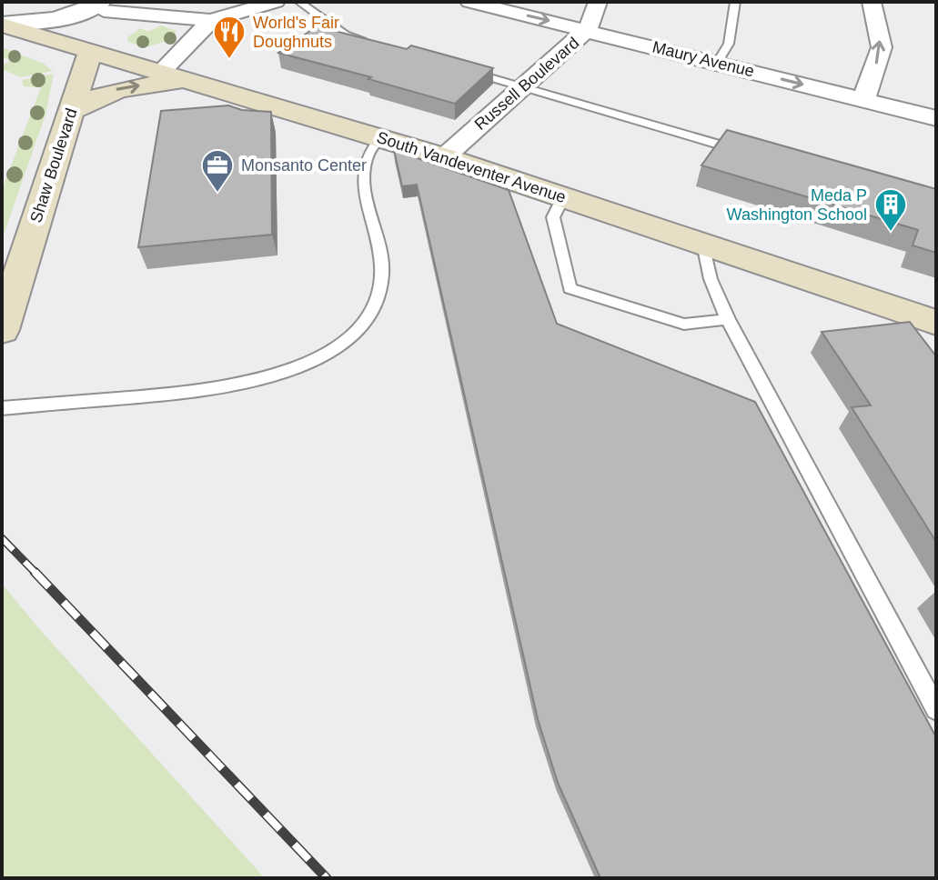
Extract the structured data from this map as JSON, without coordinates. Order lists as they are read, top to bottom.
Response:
{
  "streets": {
    "main road": ["Shaw Boulevard", "South Vandeventer Avenue"],
    "street": ["Maury Avenue", "Russell Boulevard"]
  },
  "crossings": [
    ["Maury Avenue", "Russell Boulevard"],
    ["Russell Boulevard", "South Vandeventer Avenue"],
    ["Shaw Boulevard", "South Vandeventer Avenue"]
  ],
  "one_way": ["Maury Avenue"],
  "places": {
    "restaurant": ["World's Fair Doughnuts"],
    "office": ["Monsanto Center"],
    "building": ["Meda P Washington School"]
  }
}
